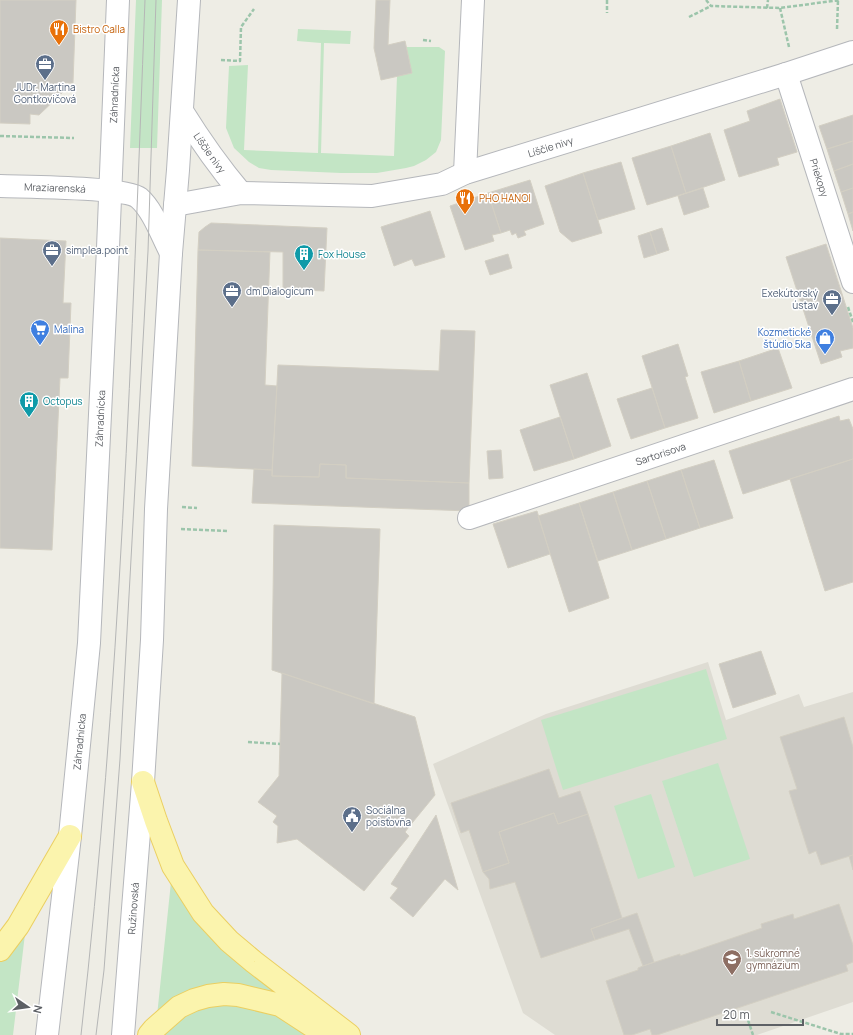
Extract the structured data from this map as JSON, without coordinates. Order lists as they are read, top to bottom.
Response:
{
  "streets": {
    "street": [
      "Záhradnícka",
      "Líščie nivy",
      "Priekopy",
      "Mraziarenská",
      "Sartorisova",
      "Ružinovská"
    ]
  },
  "crossings": [
    ["Záhradnícka", "Mraziarenská"],
    ["Líščie nivy", "Priekopy"]
  ],
  "places": {
    "restaurant": ["Bistro Calla", "PHO HANOI"],
    "office": [
      "JUDr. Martina Gontkovičová",
      "simplea.point",
      "dm Dialogicum",
      "Exekútorský ústav"
    ],
    "building": ["Fox House", "Octopus"],
    "supermarket": ["Malina"],
    "shop": ["Kozmetické štúdio 5ka"],
    "public building": ["Sociálna poisťovňa"],
    "school or university": ["1. súkromné gymnázium"]
  },
  "scale_bar": "20 m",
  "north": "right"
}
